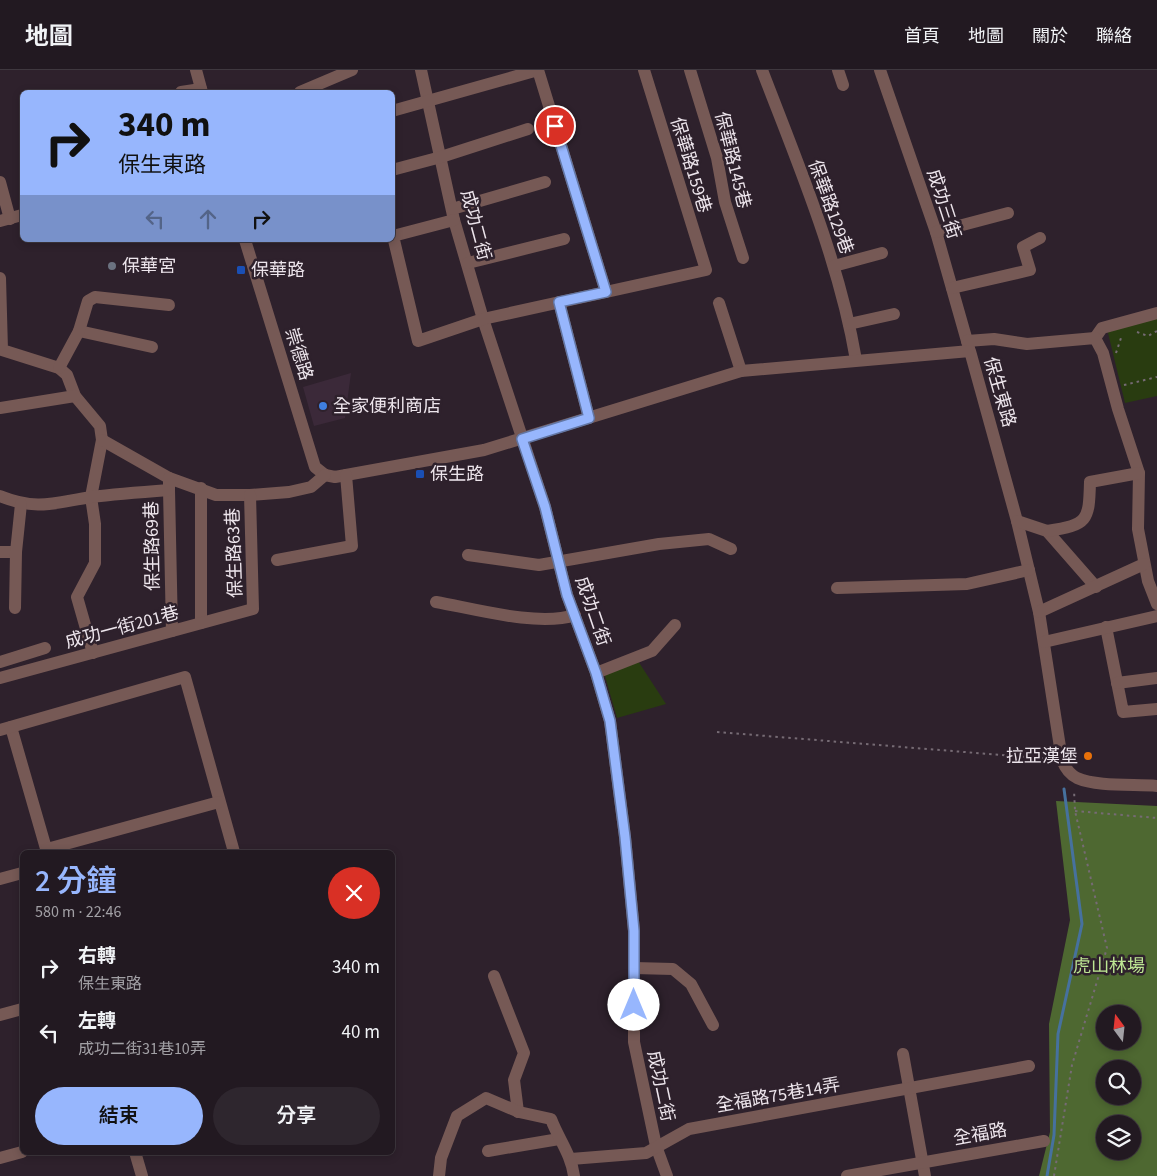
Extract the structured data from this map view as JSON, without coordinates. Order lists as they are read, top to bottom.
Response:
{
  "streets": {
    "street": [
      "保華路145巷",
      "保華路159巷",
      "成功三街",
      "保華路129巷",
      "成功二街",
      "崇德路",
      "保生東路",
      "保生路69巷",
      "保生路63巷",
      "成功一街201巷",
      "全福路75巷14弄",
      "全福路"
    ]
  },
  "crossings": [
    ["成功三街", "保生東路"],
    ["保華路129巷", "保生東路"],
    ["成功二街", "保生東路"],
    ["成功二街", "全福路75巷14弄"],
    ["保生路69巷", "成功一街201巷"],
    ["保生路63巷", "成功一街201巷"]
  ],
  "parks": ["虎山林場"],
  "places": {
    "other": ["保華宮", "全家便利商店", "拉亞漢堡"],
    "transit": ["保華路", "保生路"]
  },
  "north": "top",
  "page": {
    "header": "地圖",
    "nav": [
      "首頁",
      "地圖",
      "關於",
      "聯絡"
    ],
    "turn": ["340 m", "保生東路"],
    "heading": ["2 分鐘", "580 m · 22:46"],
    "list": [
      {
        "name": "右轉",
        "note": "保生東路",
        "value": "340 m"
      },
      {
        "name": "左轉",
        "note": "成功二街31巷10弄",
        "value": "40 m"
      }
    ],
    "buttons": ["結束", "分享"]
  }
}
